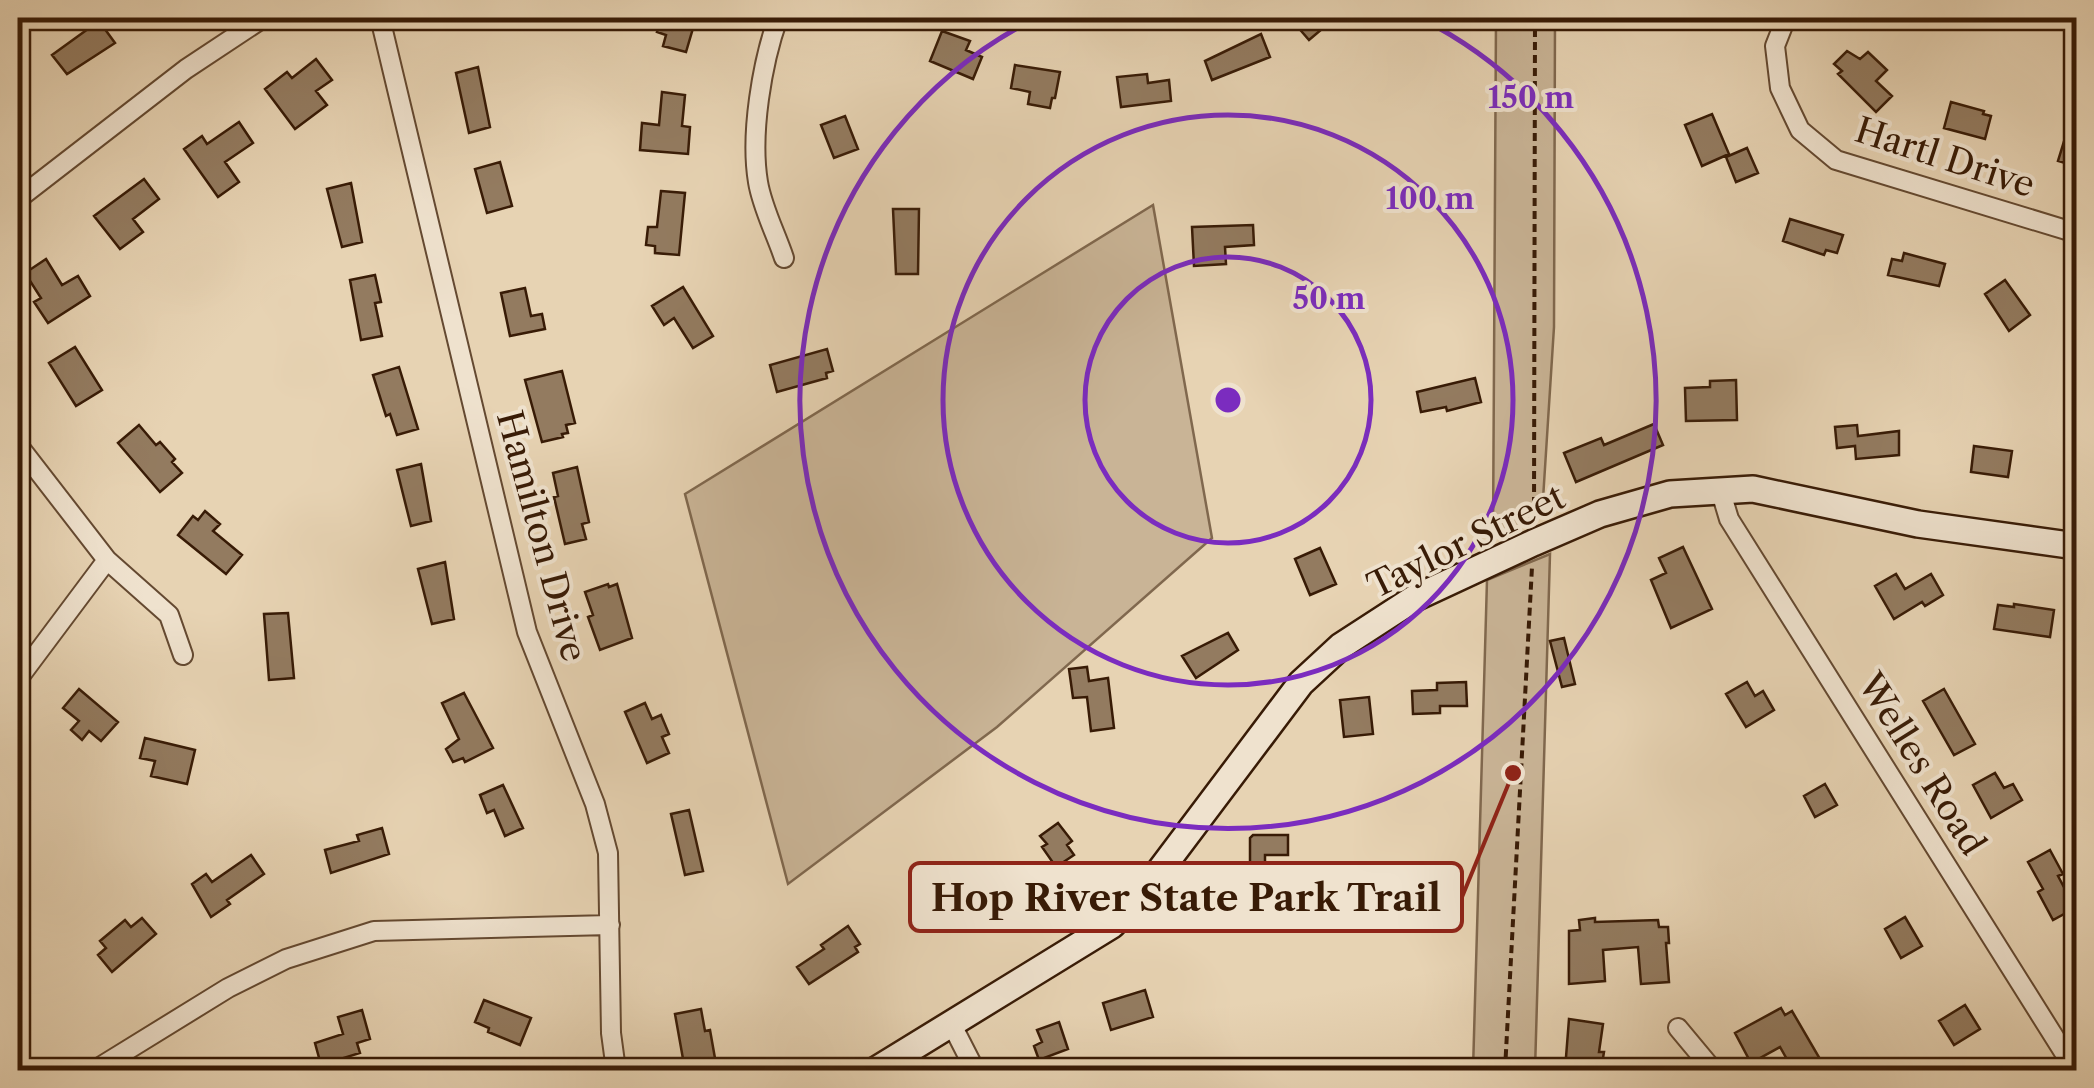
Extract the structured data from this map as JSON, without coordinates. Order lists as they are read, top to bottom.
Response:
{
  "streets": {
    "street": [
      "Hartl Drive",
      "Hamilton Drive",
      "Taylor Street",
      "Welles Road"
    ]
  },
  "crossings": [
    ["Taylor Street", "Welles Road"]
  ],
  "places": ["Hop River State Park Trail"],
  "rings": ["150 m", "100 m", "50 m"]
}
